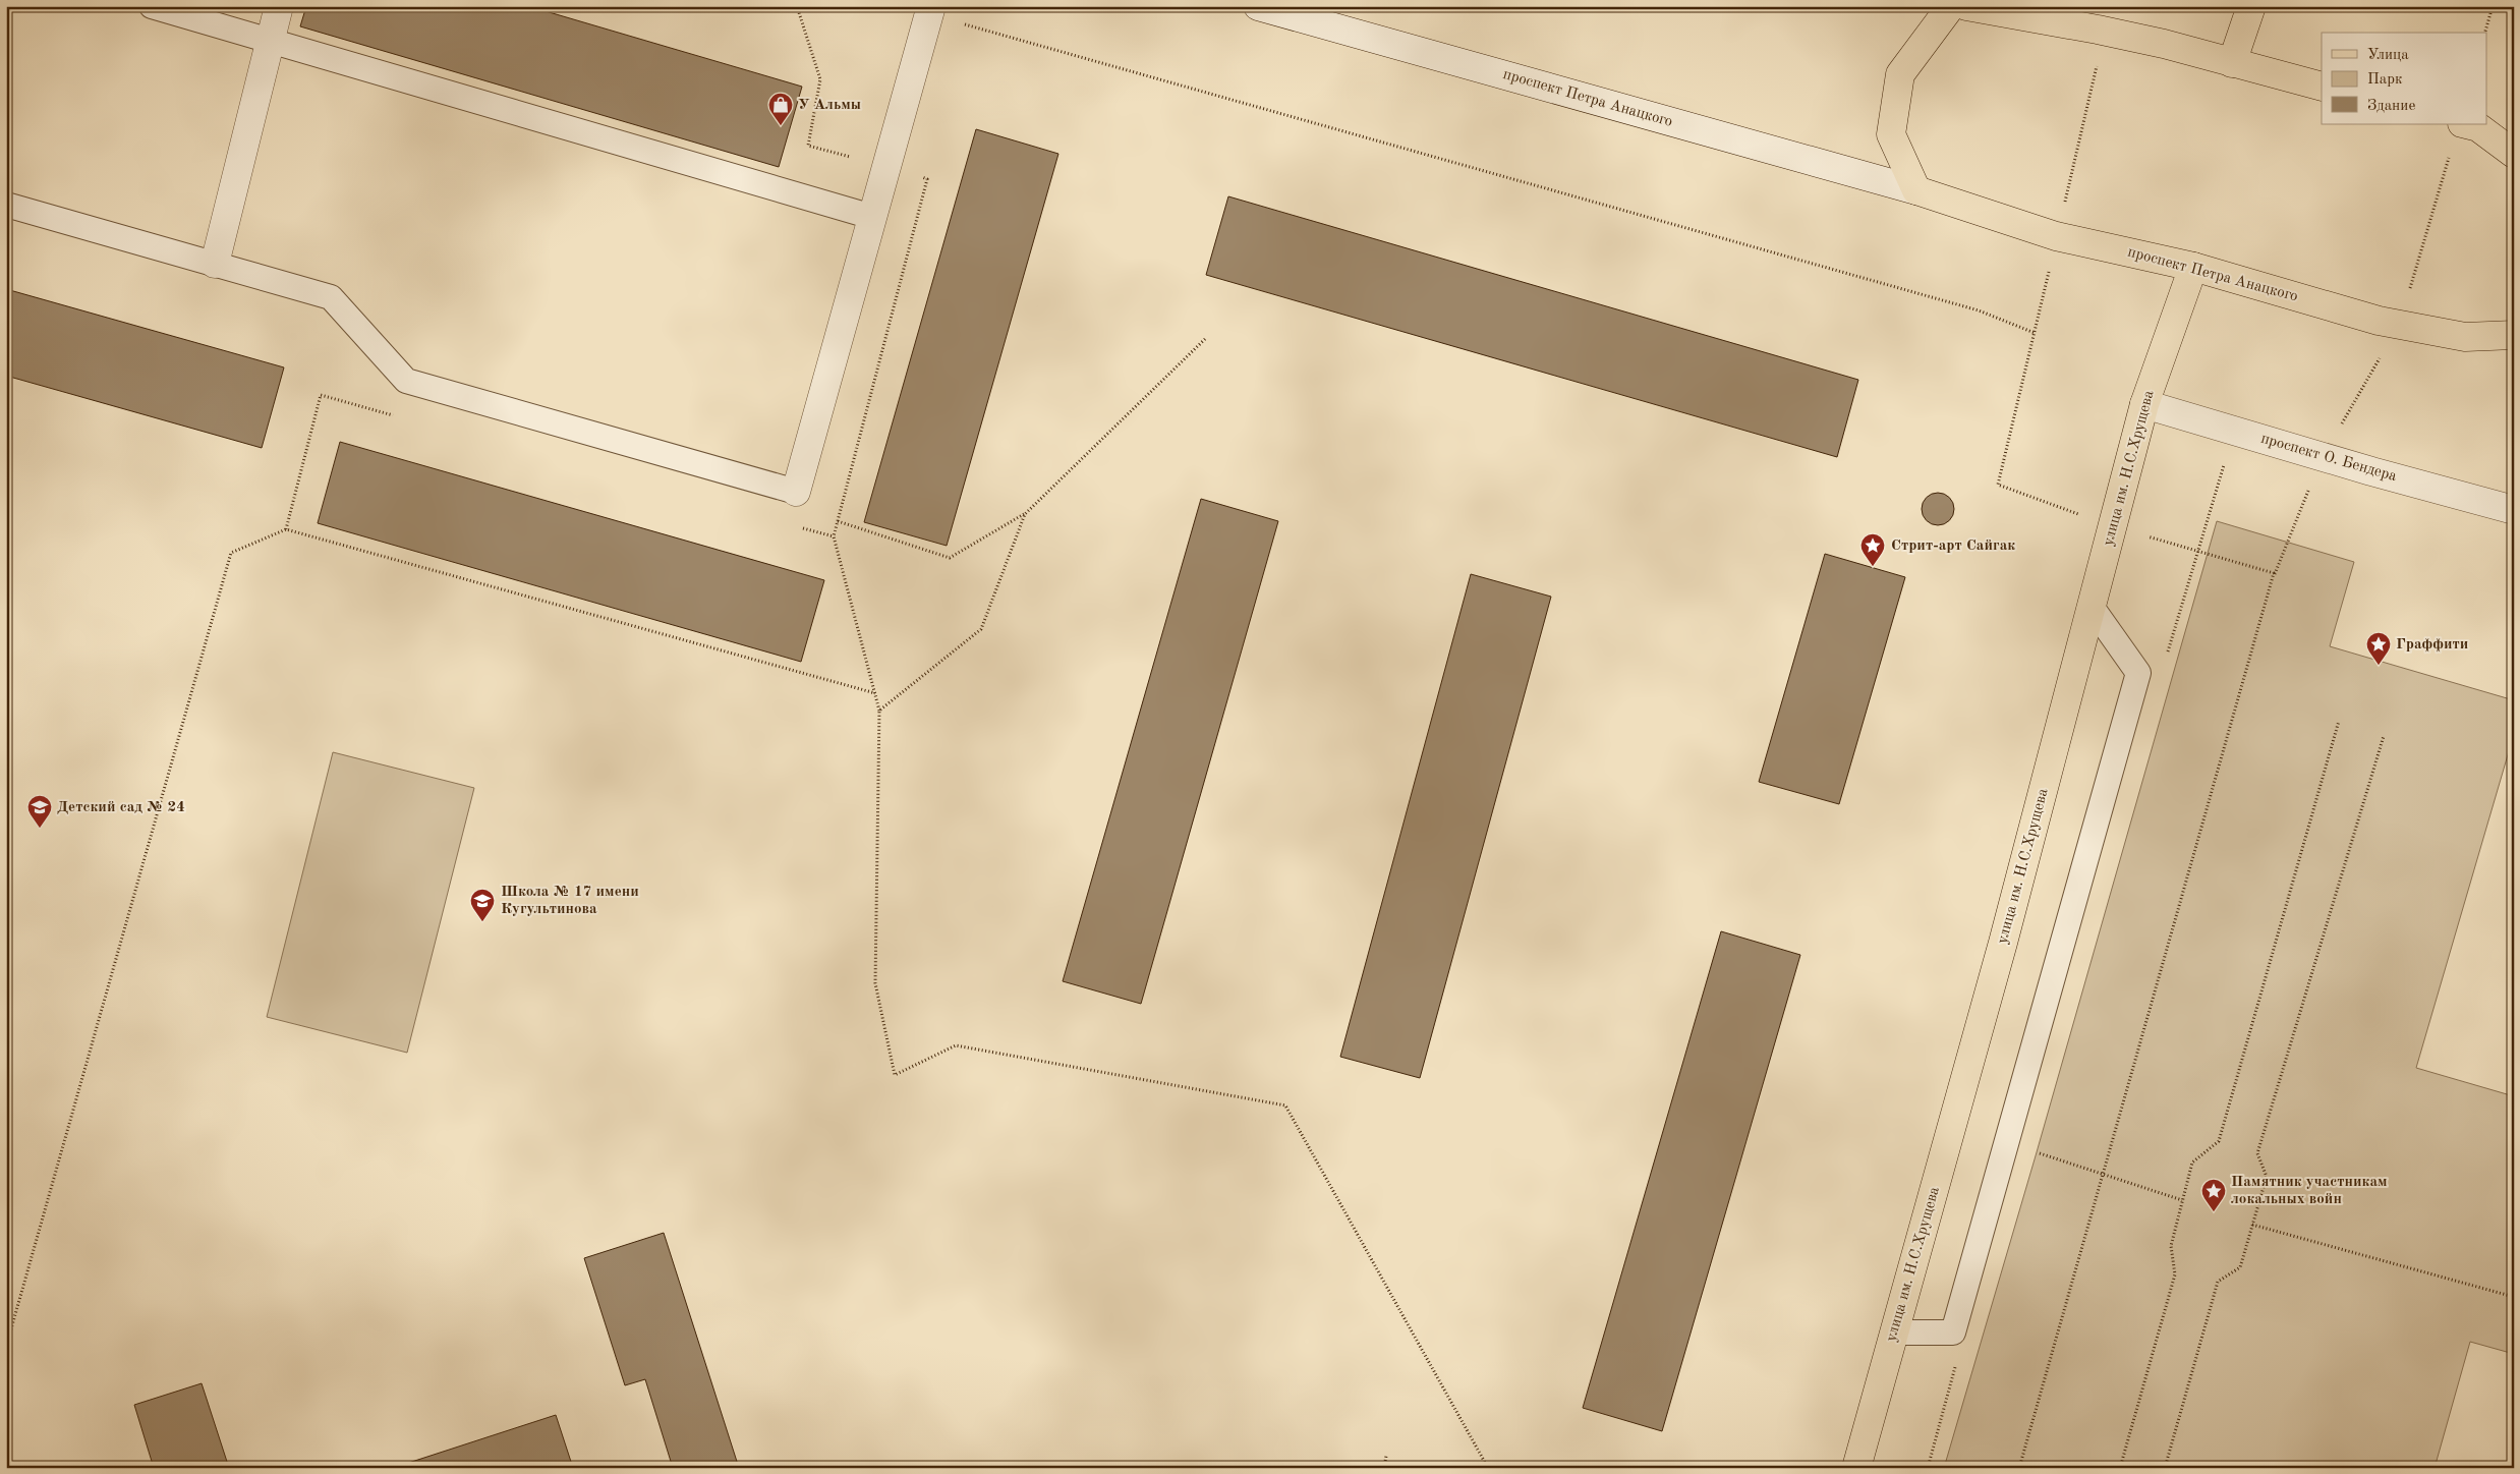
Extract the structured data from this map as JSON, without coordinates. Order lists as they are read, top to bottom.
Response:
{
  "streets": {
    "main road": ["проспект Петра Анацкого", "улица им. Н.С.Хрущева"],
    "street": ["проспект О. Бендера"]
  },
  "crossings": [
    ["проспект Петра Анацкого", "улица им. Н.С.Хрущева"],
    ["проспект О. Бендера", "улица им. Н.С.Хрущева"]
  ],
  "places": {
    "shop": ["У Альмы"],
    "place": ["Стрит-арт Сайгак", "Граффити", "Памятник участникам локальных войн"],
    "school or university": ["Детский сад № 24", "Школа № 17 имени Кугультинова"]
  },
  "legend": ["Улица", "Парк", "Здание"]
}
